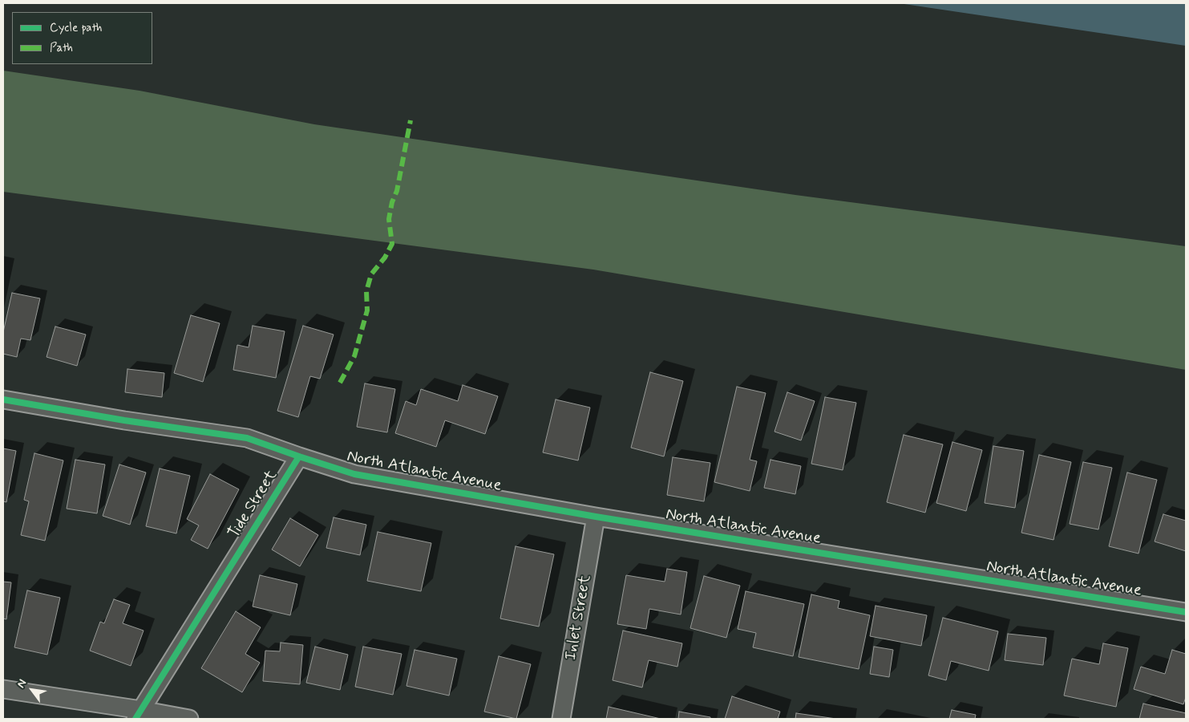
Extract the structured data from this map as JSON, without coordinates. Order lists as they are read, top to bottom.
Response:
{
  "streets": {
    "street": ["North Atlantic Avenue", "Tide Street", "Inlet Street"]
  },
  "crossings": [
    ["North Atlantic Avenue", "Tide Street"],
    ["North Atlantic Avenue", "Inlet Street"]
  ],
  "legend": ["Cycle path", "Path"],
  "north": "top left"
}
